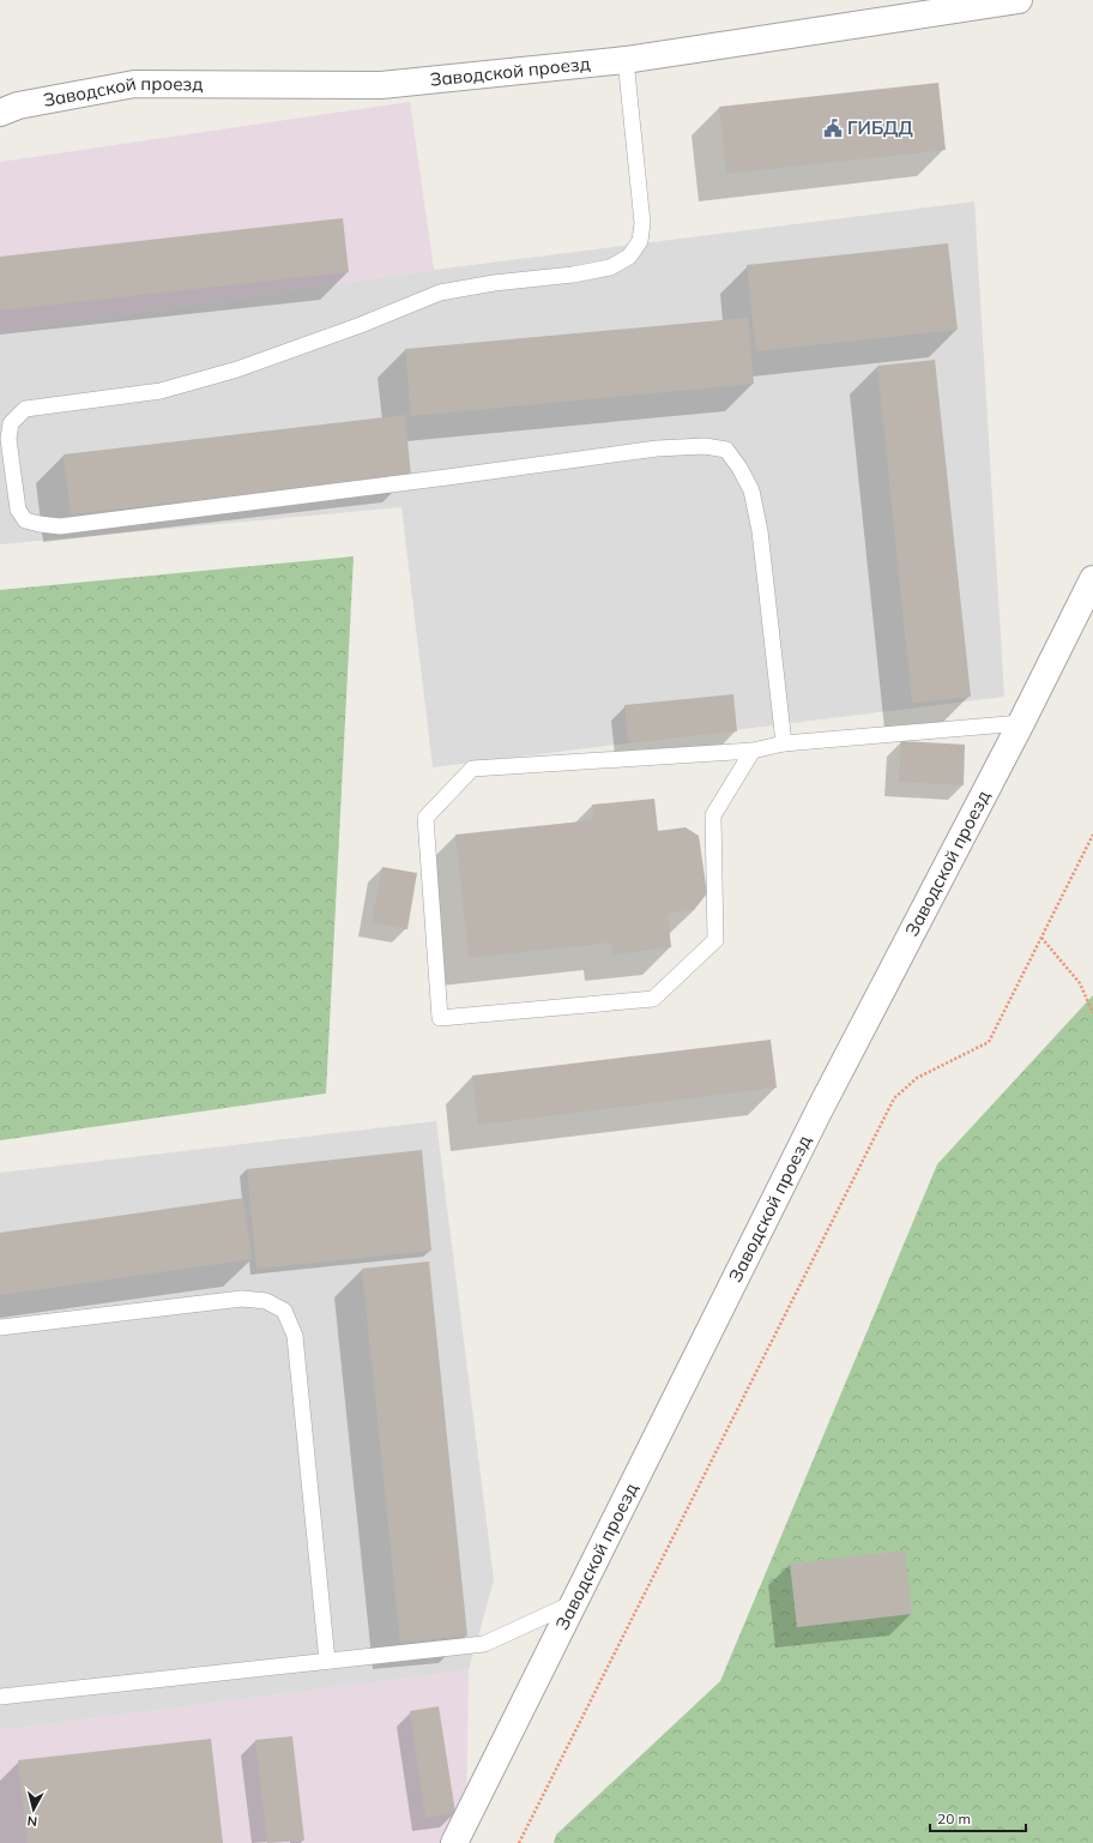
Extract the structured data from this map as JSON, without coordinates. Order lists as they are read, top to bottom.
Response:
{
  "streets": {
    "street": ["Заводской проезд"]
  },
  "places": {
    "public building": ["ГИБДД"]
  },
  "scale_bar": "20 m",
  "north": "bottom"
}
